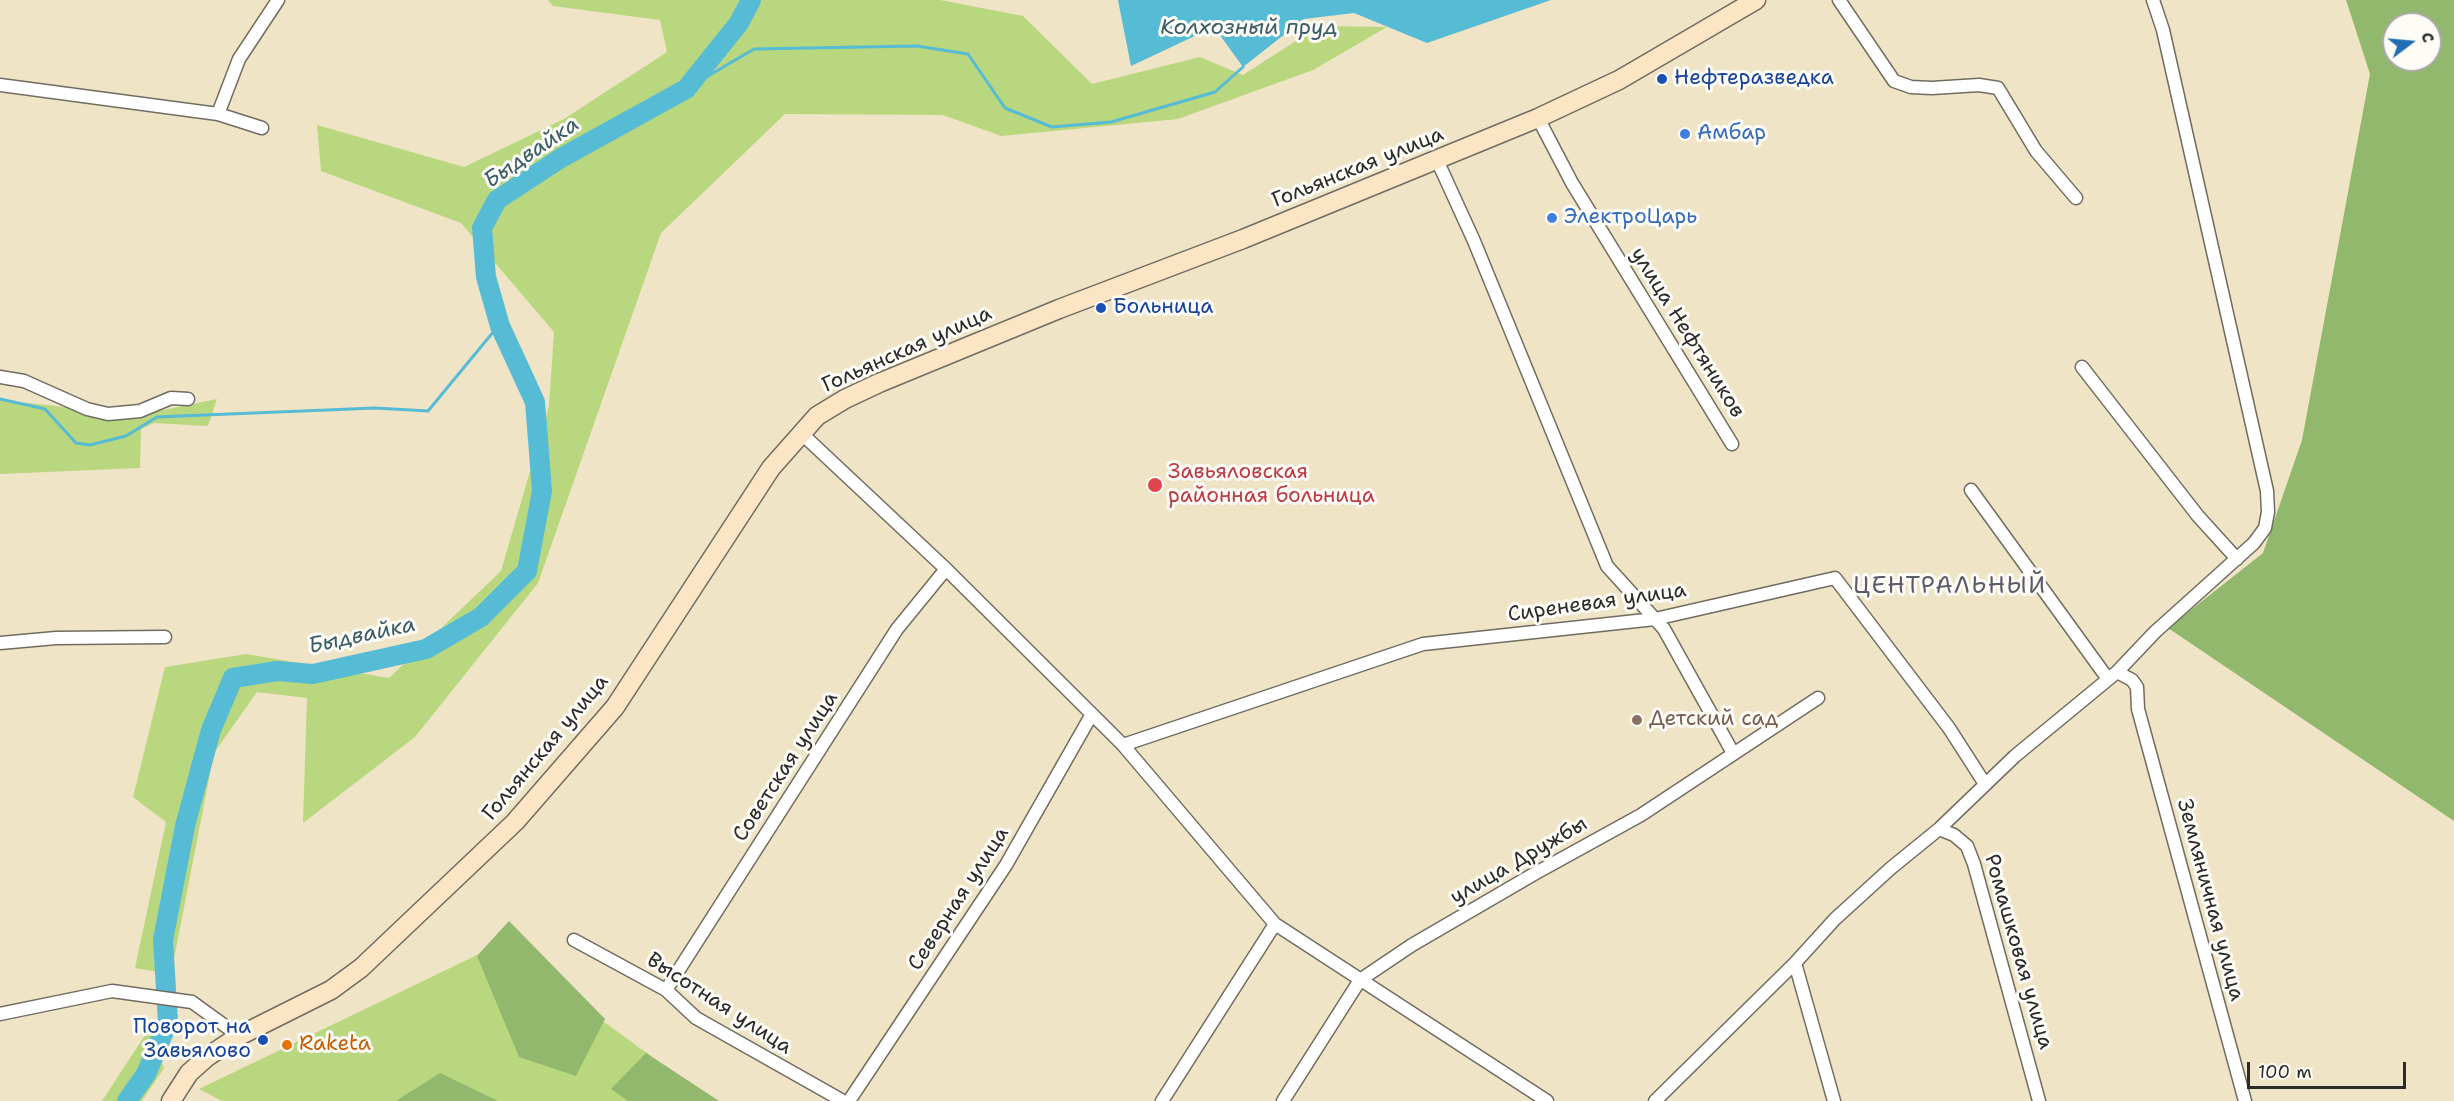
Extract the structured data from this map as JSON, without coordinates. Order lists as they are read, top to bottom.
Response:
{
  "streets": {
    "main road": ["Гольянская улица"],
    "street": [
      "улица Нефтяников",
      "Сиреневая улица",
      "Советская улица",
      "улица Дружбы",
      "Северная улица",
      "Земляничная улица",
      "Ромашковая улица",
      "Высотная улица"
    ]
  },
  "crossings": [
    ["Гольянская улица", "улица Нефтяников"],
    ["Советская улица", "Высотная улица"]
  ],
  "districts": ["ЦЕНТРАЛЬНЫЙ"],
  "water": ["Колхозный пруд", "Быдвайка"],
  "places": [
    "Нефтеразведка",
    "Амбар",
    "ЭлектроЦарь",
    "Больница",
    "Завьяловская районная больница",
    "Детский сад",
    "Поворот на Завьялово",
    "Raketa"
  ],
  "scale_bar": "100 m",
  "north": "right"
}
